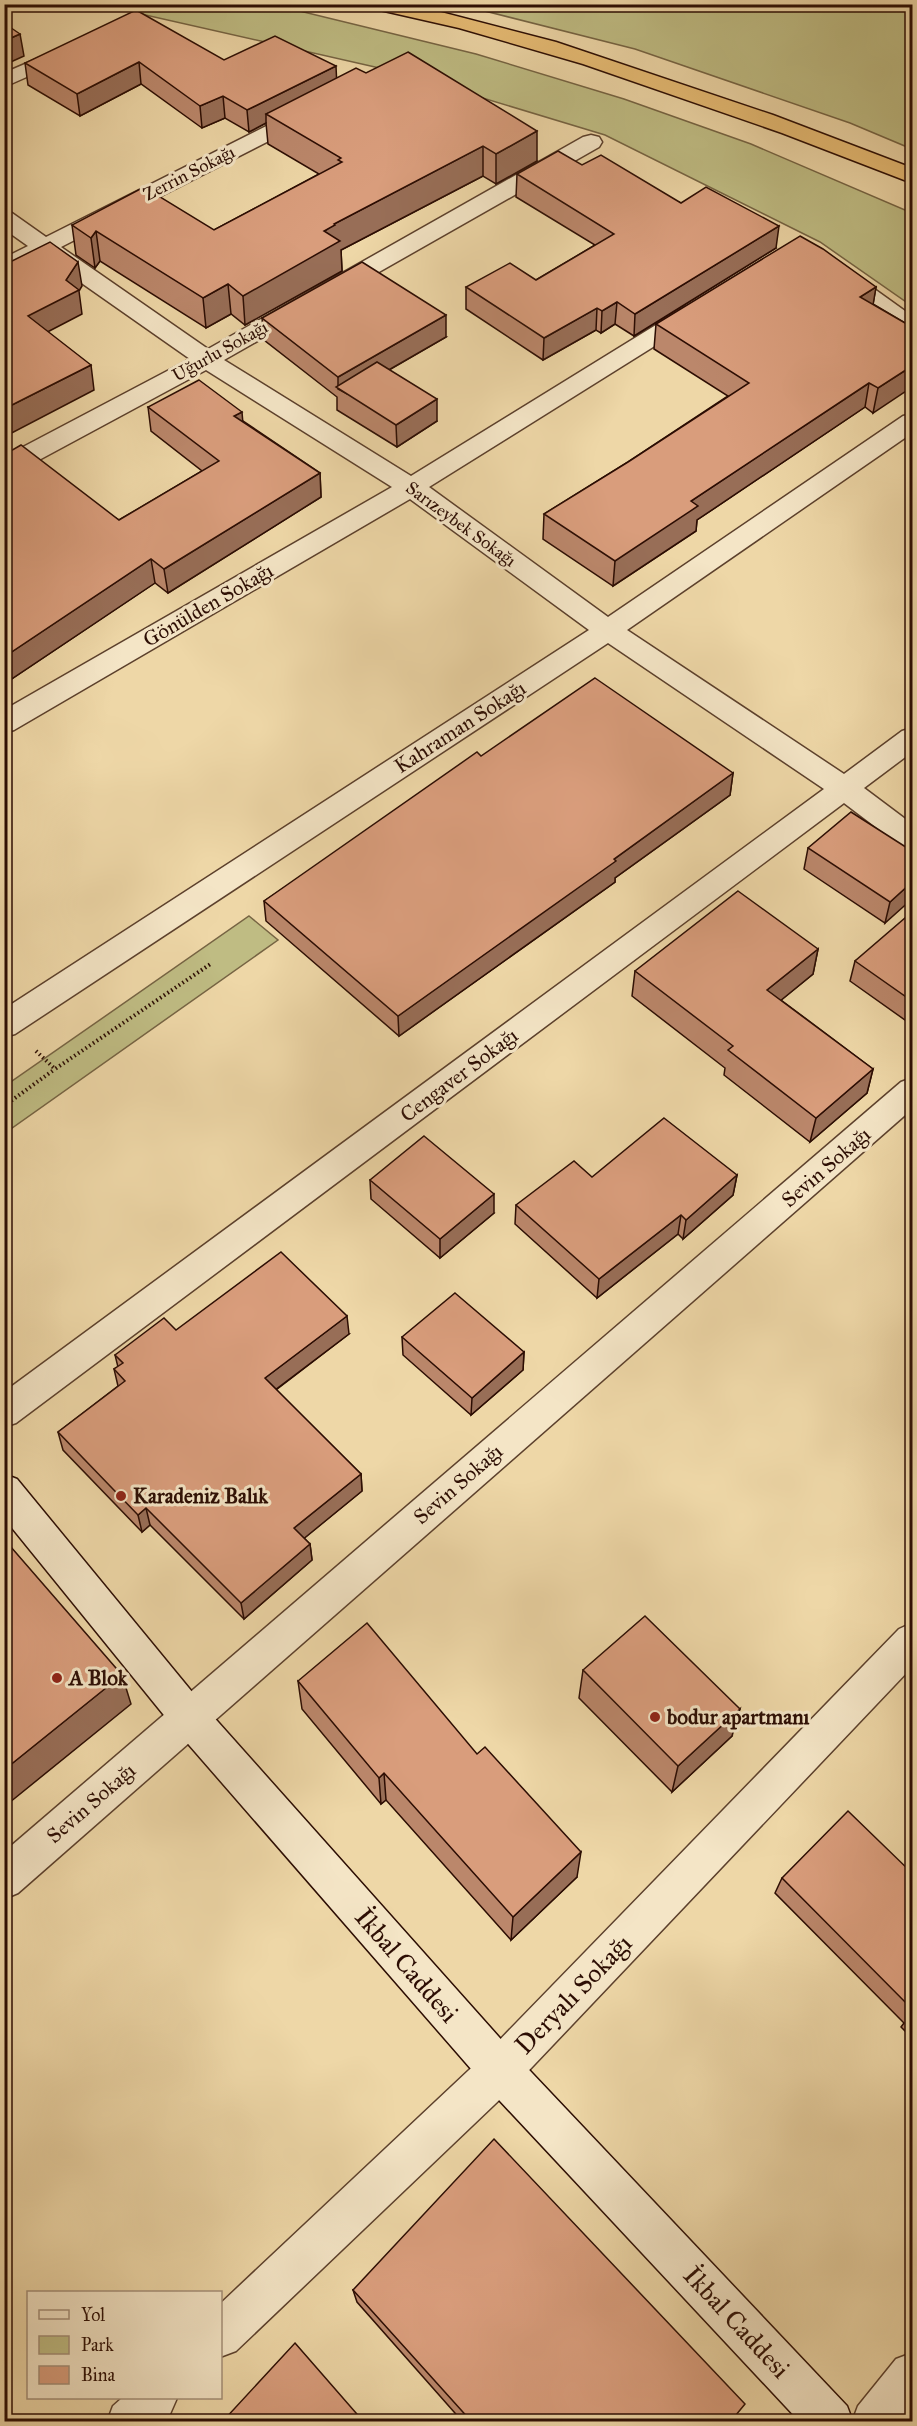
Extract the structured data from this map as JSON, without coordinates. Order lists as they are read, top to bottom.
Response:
{
  "streets": {
    "street": [
      "Zerrin Sokağı",
      "Uğurlu Sokağı",
      "Sarızeybek Sokağı",
      "Gönülden Sokağı",
      "Kahraman Sokağı",
      "Cengaver Sokağı",
      "Sevin Sokağı",
      "İkbal Caddesi",
      "Deryalı Sokağı"
    ]
  },
  "crossings": [
    ["Zerrin Sokağı", "Sarızeybek Sokağı"],
    ["Uğurlu Sokağı", "Sarızeybek Sokağı"],
    ["Sarızeybek Sokağı", "Gönülden Sokağı"],
    ["Sarızeybek Sokağı", "Kahraman Sokağı"],
    ["Sarızeybek Sokağı", "Cengaver Sokağı"],
    ["Sevin Sokağı", "İkbal Caddesi"],
    ["İkbal Caddesi", "Deryalı Sokağı"]
  ],
  "places": ["Karadeniz Balık", "A Blok", "bodur apartmanı"],
  "legend": ["Yol", "Park", "Bina"]
}
